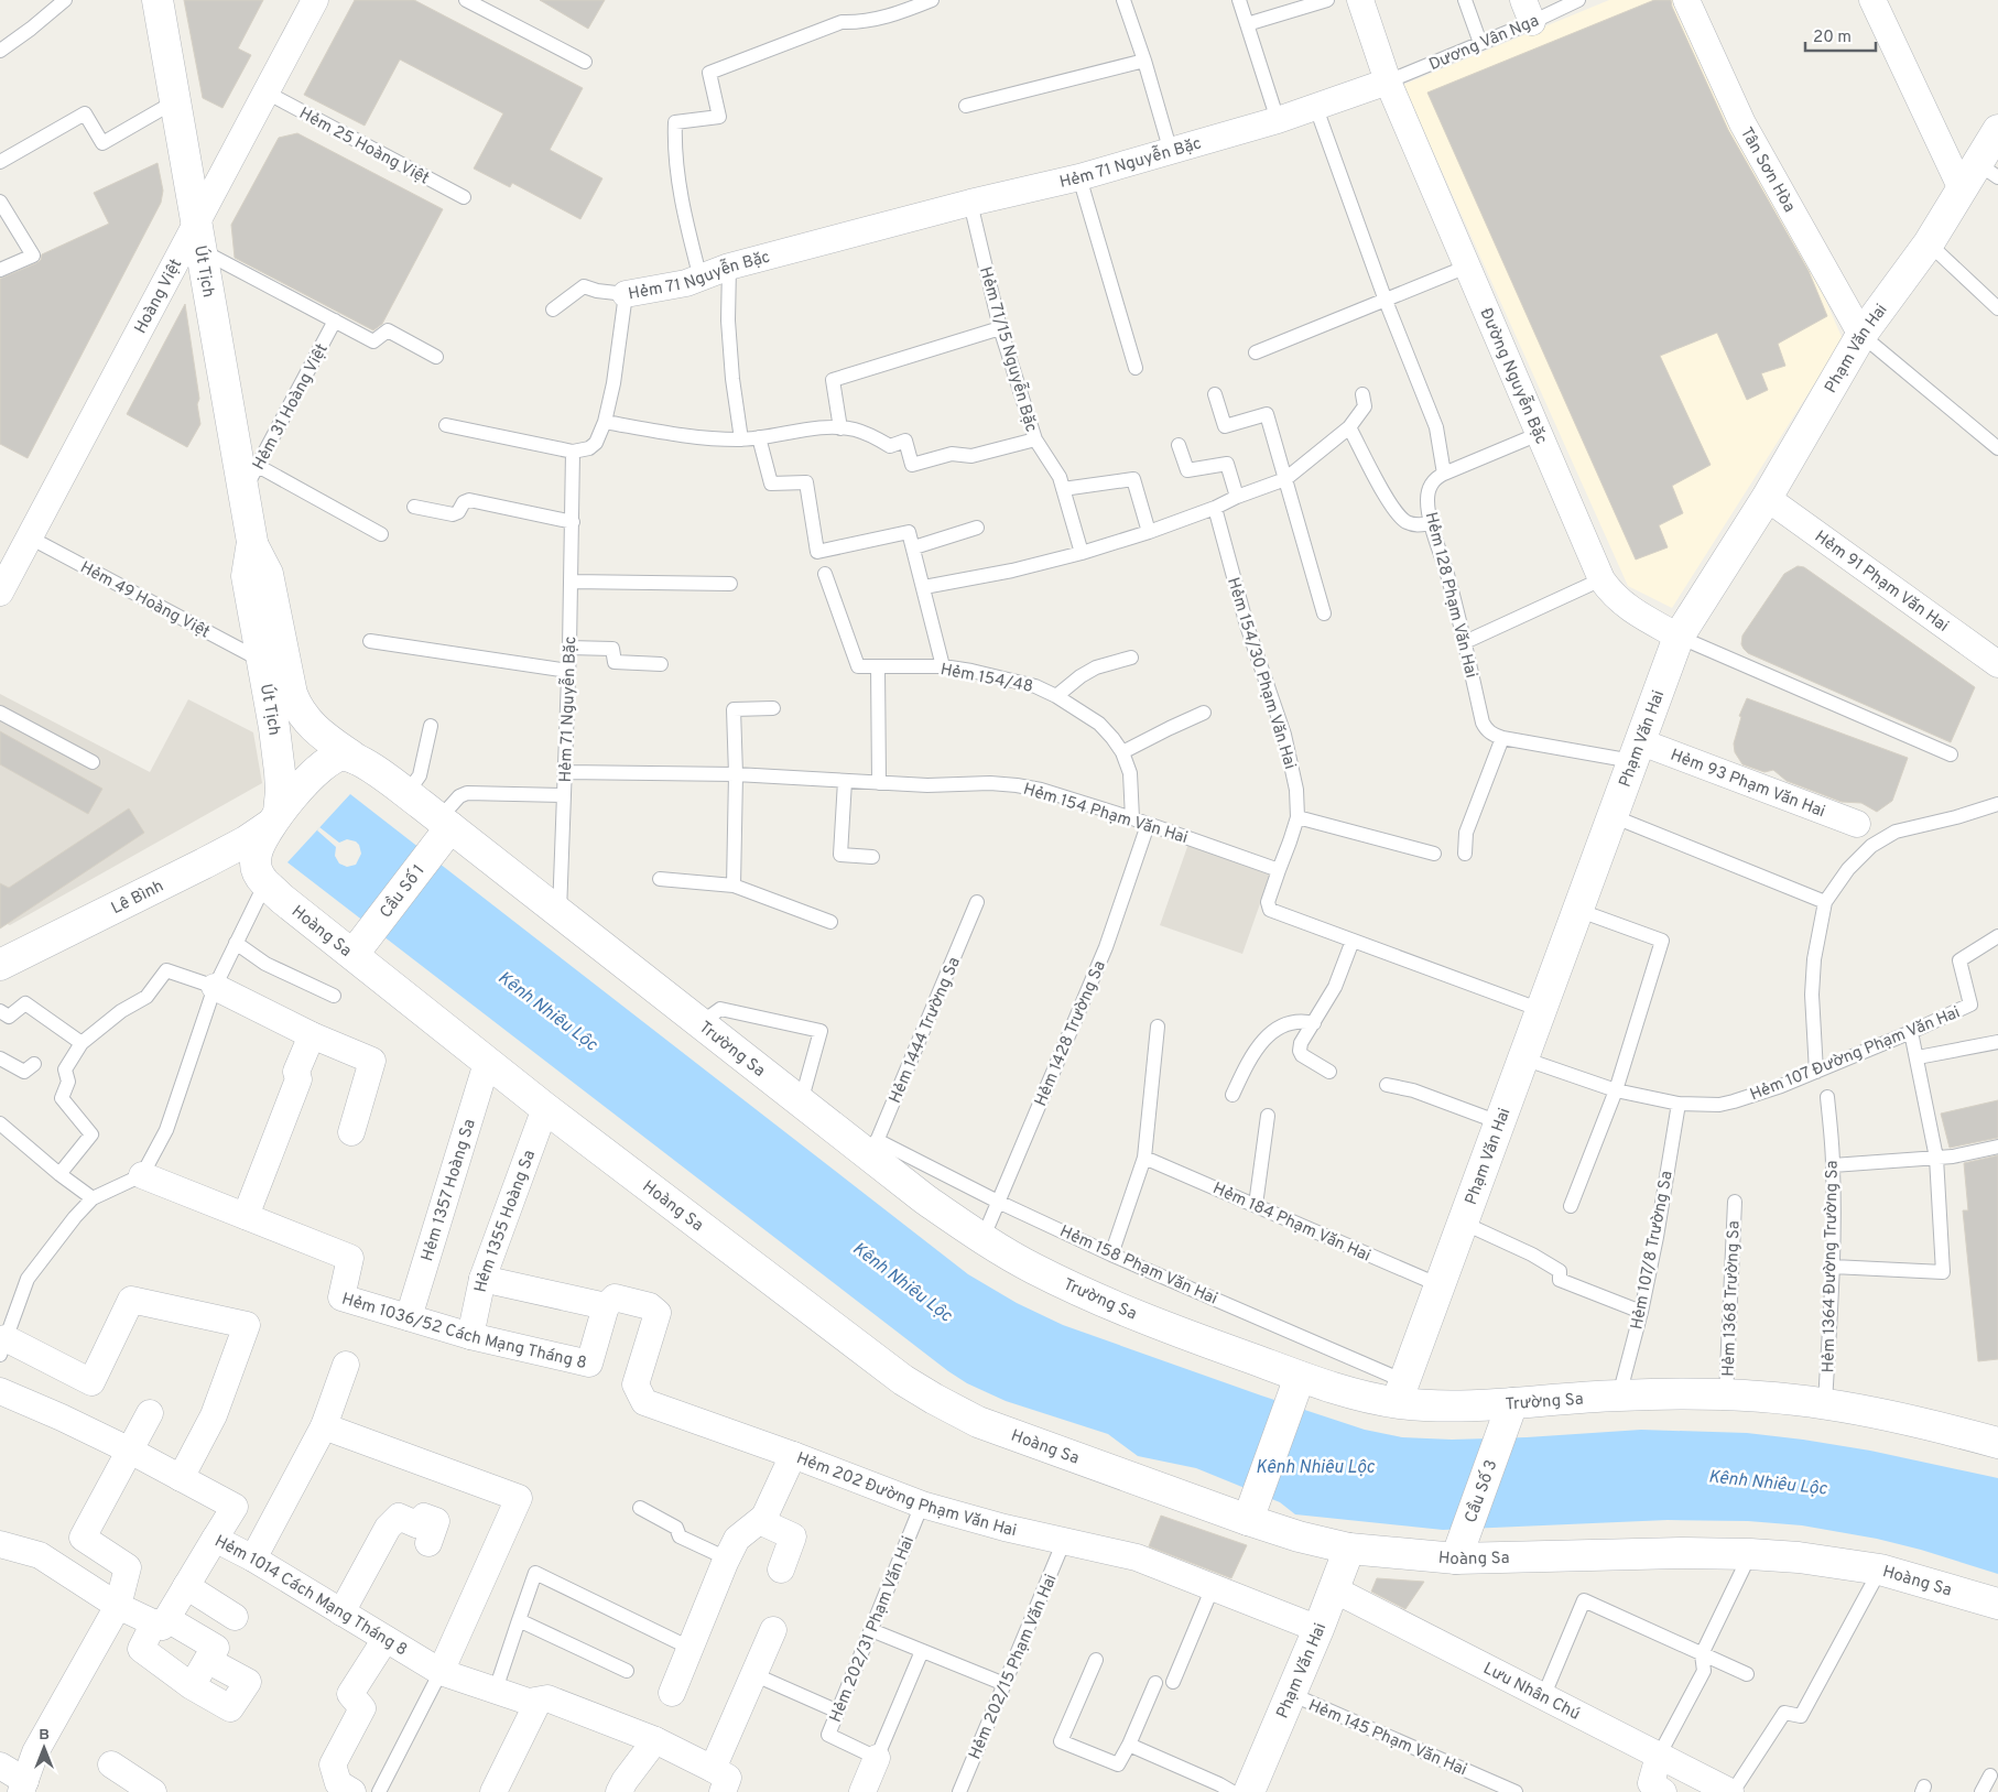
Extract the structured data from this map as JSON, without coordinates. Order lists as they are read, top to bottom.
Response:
{
  "streets": {
    "street": [
      "Hẻm 71 Nguyễn Bặc",
      "Tân Sơn Hòa",
      "Út Tịch",
      "Hoàng Việt",
      "Phạm Văn Hai",
      "Đường Nguyễn Bặc",
      "Hẻm 91 Phạm Văn Hai",
      "Hẻm 93 Phạm Văn Hai",
      "Cầu Số 1",
      "Lê Bình",
      "Hoàng Sa",
      "Trường Sa",
      "Hẻm 1357 Hoàng Sa",
      "Hẻm 1355 Hoàng Sa",
      "Hẻm 1036/52 Cách Mạng Tháng 8",
      "Cầu Số 3",
      "Hẻm 202 Đường Phạm Văn Hai",
      "Hẻm 1014 Cách Mạng Tháng 8",
      "Lưu Nhân Chú"
    ],
    "lane": [
      "Dương Vân Nga",
      "Hẻm 25 Hoàng Việt",
      "Hẻm 71/15 Nguyễn Bặc",
      "Hẻm 31 Hoàng Việt",
      "Hẻm 128 Phạm Văn Hai",
      "Hẻm 49 Hoàng Việt",
      "Hẻm 154/30 Phạm Văn Hai",
      "Hẻm 154/48",
      "Hẻm 154 Phạm Văn Hai",
      "Hẻm 1444 Trường Sa",
      "Hẻm 1428 Trường Sa",
      "Hẻm 107 Đường Phạm Văn Hai",
      "Hẻm 184 Phạm Văn Hai",
      "Hẻm 107/8 Trường Sa",
      "Hẻm 158 Phạm Văn Hai",
      "Hẻm 1364 Đường Trường Sa",
      "Hẻm 1368 Trường Sa",
      "Hẻm 202/31 Phạm Văn Hai",
      "Hẻm 202/15 Phạm Văn Hai",
      "Hẻm 145 Phạm Văn Hai"
    ]
  },
  "crossings": [
    ["Dương Vân Nga", "Hẻm 71 Nguyễn Bặc"],
    ["Dương Vân Nga", "Đường Nguyễn Bặc"],
    ["Hẻm 25 Hoàng Việt", "Hoàng Việt"],
    ["Hẻm 71 Nguyễn Bặc", "Hẻm 71/15 Nguyễn Bặc"],
    ["Hẻm 71 Nguyễn Bặc", "Đường Nguyễn Bặc"],
    ["Hẻm 71 Nguyễn Bặc", "Hẻm 154 Phạm Văn Hai"],
    ["Hẻm 71 Nguyễn Bặc", "Trường Sa"],
    ["Tân Sơn Hòa", "Phạm Văn Hai"],
    ["Út Tịch", "Hoàng Việt"],
    ["Út Tịch", "Hẻm 31 Hoàng Việt"],
    ["Út Tịch", "Hẻm 49 Hoàng Việt"],
    ["Út Tịch", "Cầu Số 1"],
    ["Út Tịch", "Lê Bình"],
    ["Út Tịch", "Hoàng Sa"],
    ["Út Tịch", "Trường Sa"],
    ["Hoàng Việt", "Hẻm 49 Hoàng Việt"],
    ["Phạm Văn Hai", "Đường Nguyễn Bặc"],
    ["Phạm Văn Hai", "Hẻm 91 Phạm Văn Hai"],
    ["Phạm Văn Hai", "Hẻm 128 Phạm Văn Hai"],
    ["Phạm Văn Hai", "Hẻm 93 Phạm Văn Hai"],
    ["Phạm Văn Hai", "Hoàng Sa"],
    ["Phạm Văn Hai", "Trường Sa"],
    ["Phạm Văn Hai", "Hẻm 107 Đường Phạm Văn Hai"],
    ["Phạm Văn Hai", "Hẻm 184 Phạm Văn Hai"],
    ["Phạm Văn Hai", "Hẻm 158 Phạm Văn Hai"],
    ["Phạm Văn Hai", "Hẻm 202 Đường Phạm Văn Hai"],
    ["Phạm Văn Hai", "Lưu Nhân Chú"],
    ["Phạm Văn Hai", "Hẻm 145 Phạm Văn Hai"],
    ["Hẻm 128 Phạm Văn Hai", "Hẻm 93 Phạm Văn Hai"],
    ["Hẻm 154/30 Phạm Văn Hai", "Hẻm 154 Phạm Văn Hai"],
    ["Hẻm 154/48", "Hẻm 154 Phạm Văn Hai"],
    ["Hẻm 154 Phạm Văn Hai", "Hẻm 1428 Trường Sa"],
    ["Cầu Số 1", "Lê Bình"],
    ["Cầu Số 1", "Hoàng Sa"],
    ["Cầu Số 1", "Trường Sa"],
    ["Lê Bình", "Hoàng Sa"],
    ["Lê Bình", "Trường Sa"],
    ["Hoàng Sa", "Trường Sa"],
    ["Hoàng Sa", "Hẻm 1357 Hoàng Sa"],
    ["Hoàng Sa", "Hẻm 1355 Hoàng Sa"],
    ["Hoàng Sa", "Cầu Số 3"],
    ["Hẻm 1444 Trường Sa", "Trường Sa"],
    ["Hẻm 1444 Trường Sa", "Hẻm 158 Phạm Văn Hai"],
    ["Hẻm 1428 Trường Sa", "Trường Sa"],
    ["Hẻm 1428 Trường Sa", "Hẻm 158 Phạm Văn Hai"],
    ["Trường Sa", "Hẻm 107/8 Trường Sa"],
    ["Trường Sa", "Hẻm 158 Phạm Văn Hai"],
    ["Trường Sa", "Hẻm 1364 Đường Trường Sa"],
    ["Trường Sa", "Hẻm 1368 Trường Sa"],
    ["Trường Sa", "Cầu Số 3"],
    ["Hẻm 107 Đường Phạm Văn Hai", "Hẻm 107/8 Trường Sa"],
    ["Hẻm 1357 Hoàng Sa", "Hẻm 1036/52 Cách Mạng Tháng 8"],
    ["Hẻm 1355 Hoàng Sa", "Hẻm 1036/52 Cách Mạng Tháng 8"],
    ["Hẻm 1036/52 Cách Mạng Tháng 8", "Hẻm 202 Đường Phạm Văn Hai"],
    ["Hẻm 202 Đường Phạm Văn Hai", "Hẻm 202/31 Phạm Văn Hai"],
    ["Hẻm 202 Đường Phạm Văn Hai", "Hẻm 202/15 Phạm Văn Hai"]
  ],
  "water": ["Kênh Nhiêu Lộc"],
  "scale_bar": "20 m",
  "north": "top"
}
